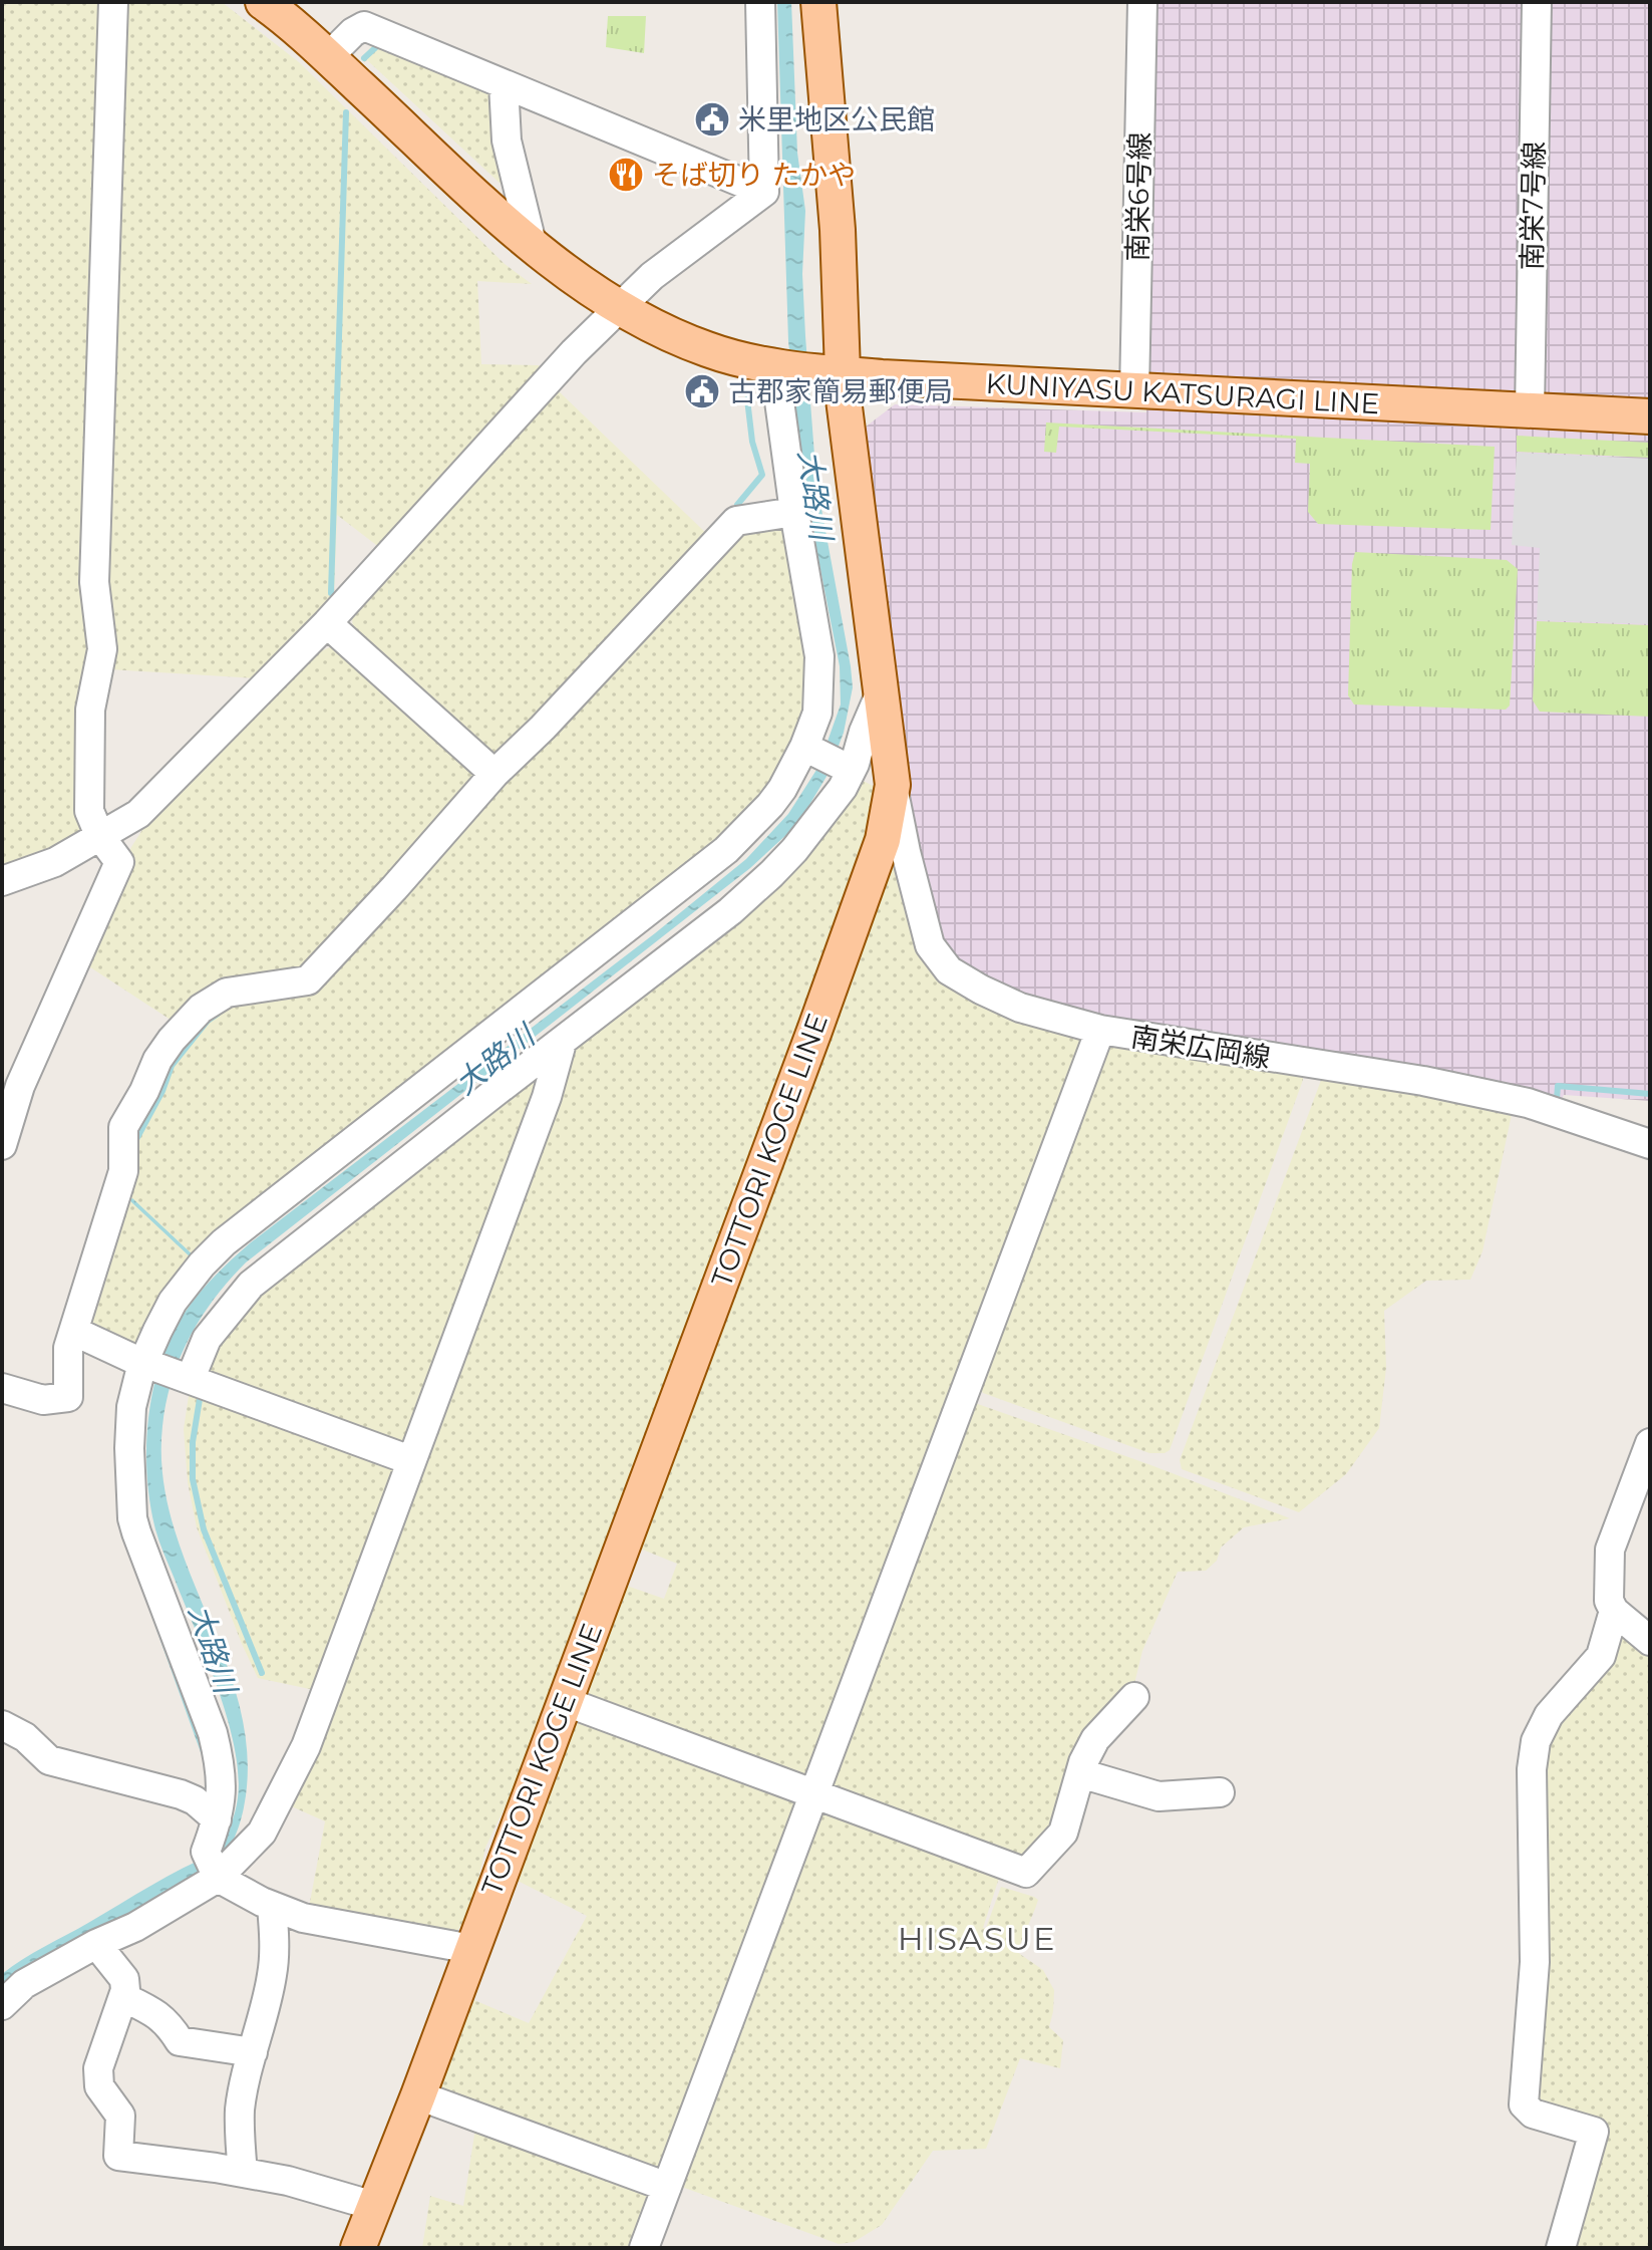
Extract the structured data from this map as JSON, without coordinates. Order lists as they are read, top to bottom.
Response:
{
  "streets": {
    "main road": ["KUNIYASU KATSURAGI LINE", "TOTTORI KOGE LINE"],
    "street": ["南栄6号線", "南栄7号線", "南栄広岡線"]
  },
  "crossings": [
    ["南栄6号線", "KUNIYASU KATSURAGI LINE"],
    ["南栄7号線", "KUNIYASU KATSURAGI LINE"],
    ["KUNIYASU KATSURAGI LINE", "TOTTORI KOGE LINE"],
    ["南栄広岡線", "TOTTORI KOGE LINE"]
  ],
  "districts": ["HISASUE"],
  "water": ["大路川"],
  "places": {
    "public building": ["米里地区公民館", "古郡家簡易郵便局"],
    "restaurant": ["そば切り たかや"]
  }
}
